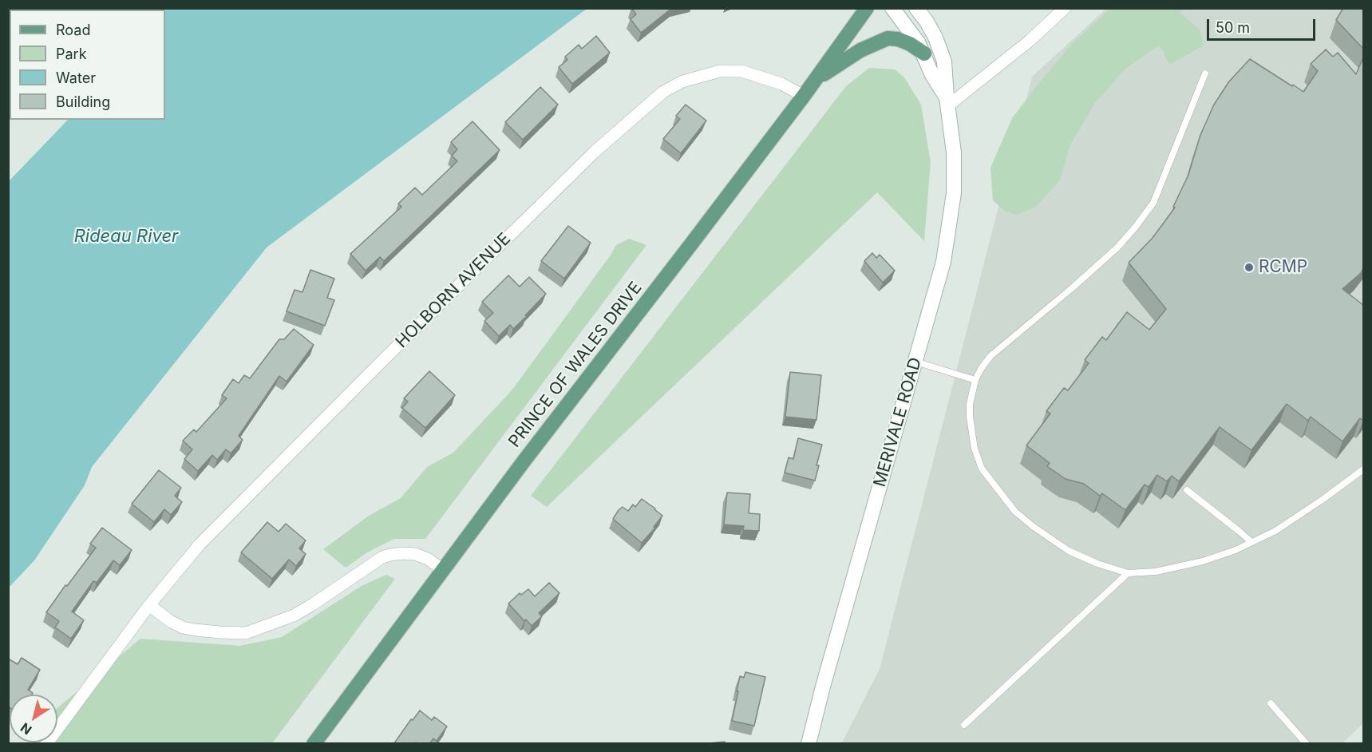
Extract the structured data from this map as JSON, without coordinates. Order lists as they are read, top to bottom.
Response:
{
  "streets": {
    "main road": ["PRINCE OF WALES DRIVE", "MERIVALE ROAD"],
    "street": ["HOLBORN AVENUE"]
  },
  "crossings": [
    ["HOLBORN AVENUE", "PRINCE OF WALES DRIVE"]
  ],
  "water": ["Rideau River"],
  "places": ["RCMP"],
  "legend": [
    "Road",
    "Park",
    "Water",
    "Building"
  ],
  "scale_bar": "50 m",
  "north": "bottom left"
}
